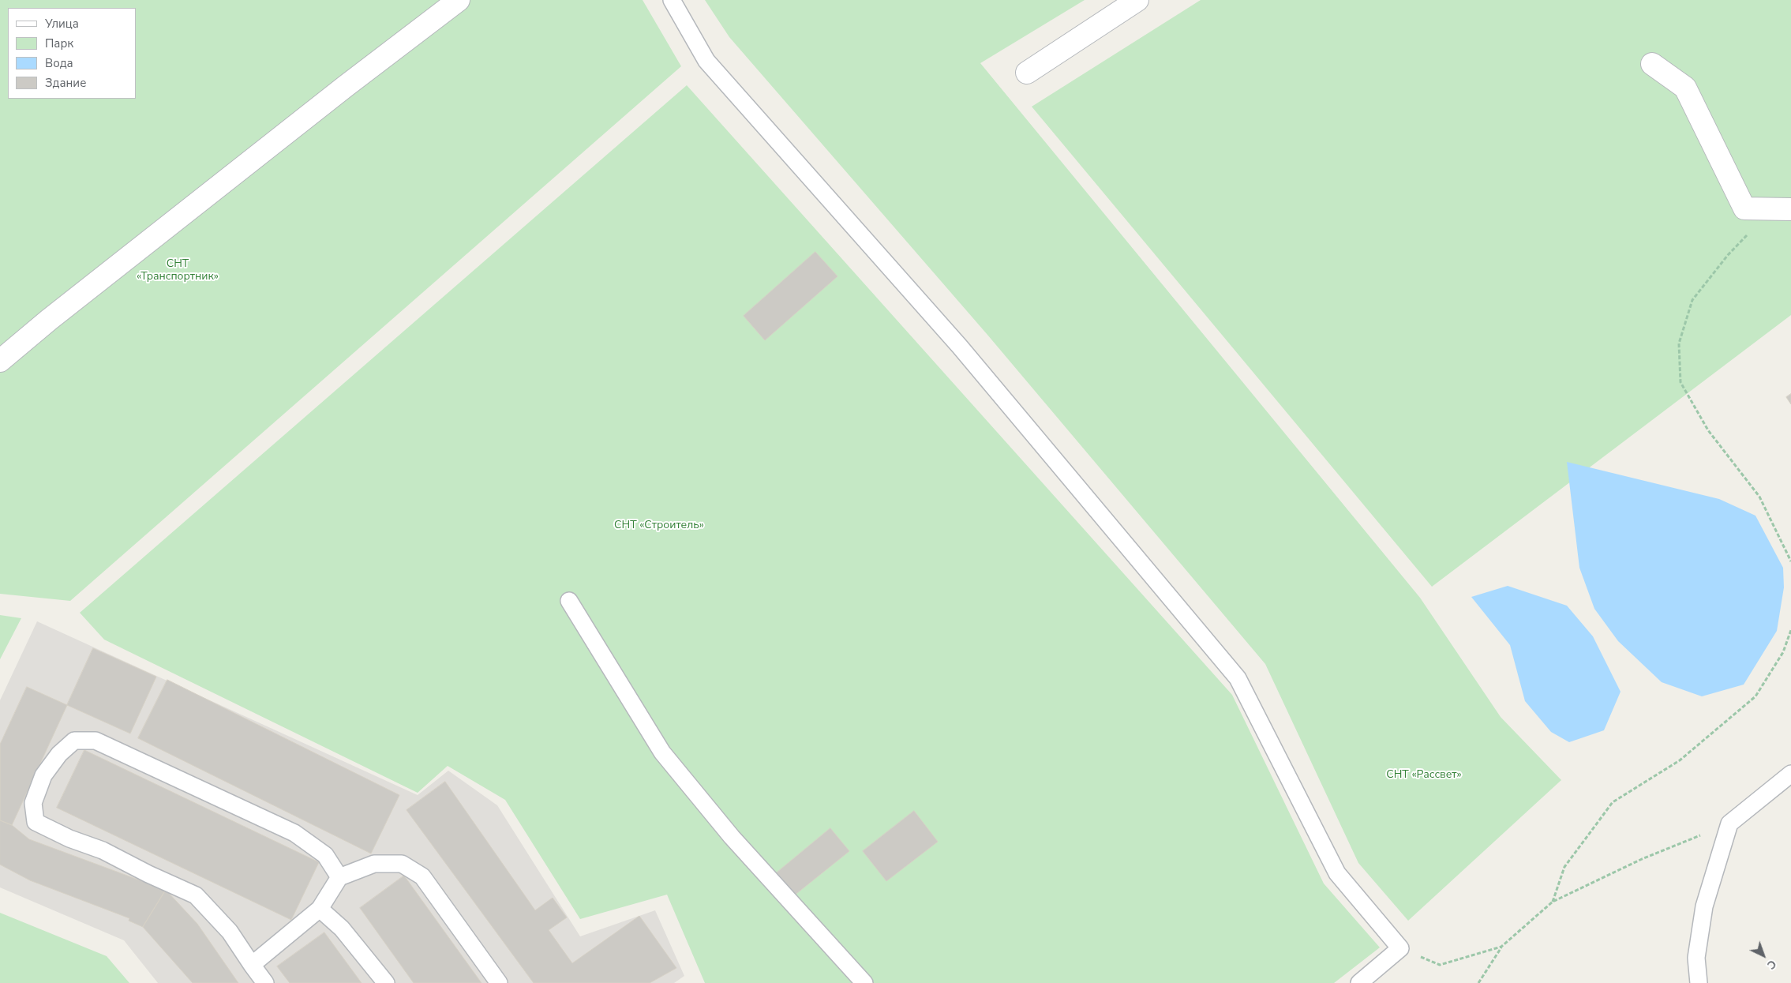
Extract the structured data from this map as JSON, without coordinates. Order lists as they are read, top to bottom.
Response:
{
  "parks": ["СНТ «Транспортник»", "СНТ «Строитель»", "СНТ «Рассвет»"],
  "legend": [
    "Улица",
    "Парк",
    "Вода",
    "Здание"
  ],
  "north": "bottom right"
}
